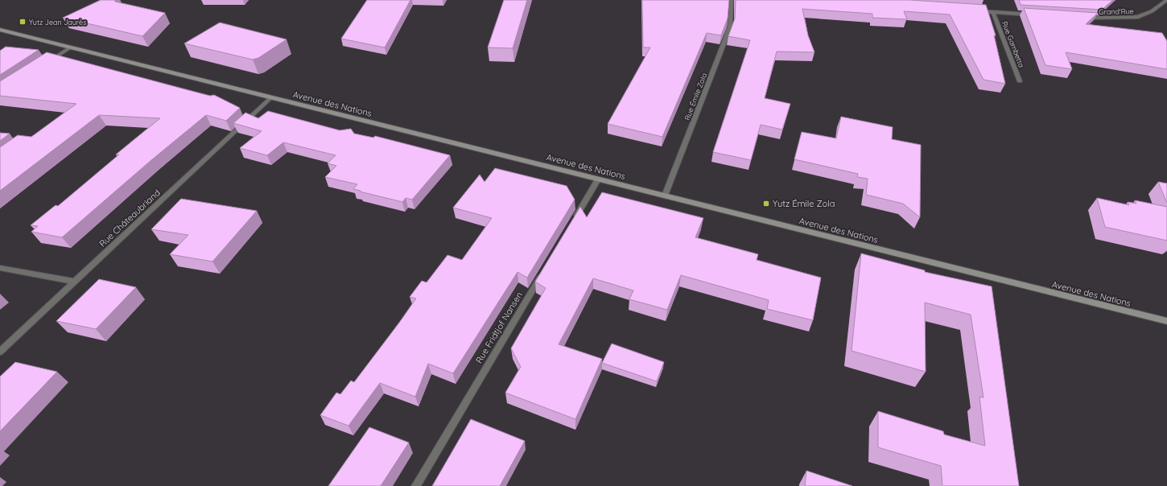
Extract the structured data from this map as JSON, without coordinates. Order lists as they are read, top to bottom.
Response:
{
  "streets": {
    "main road": ["Avenue des Nations"],
    "street": [
      "Grand'Rue",
      "Rue Gambetta",
      "Rue Émile Zola",
      "Rue Châteaubriand",
      "Rue Fridtjof Nansen"
    ]
  },
  "crossings": [
    ["Rue Émile Zola", "Avenue des Nations"],
    ["Avenue des Nations", "Rue Châteaubriand"]
  ],
  "places": {
    "transit": ["Yutz Jean Jaurès", "Yutz Émile Zola"]
  }
}
